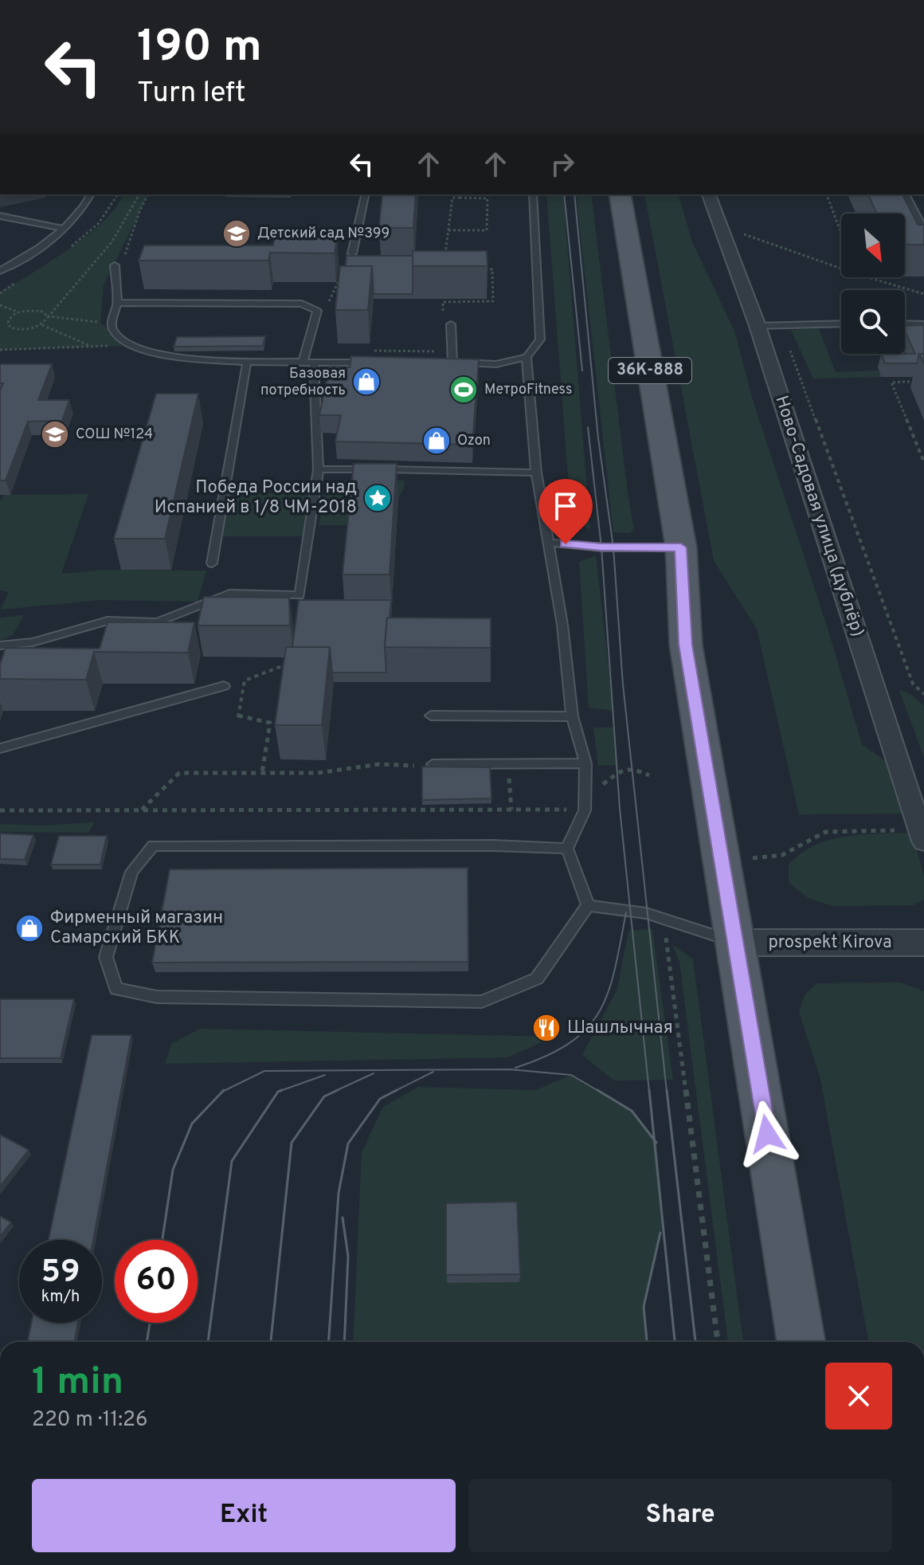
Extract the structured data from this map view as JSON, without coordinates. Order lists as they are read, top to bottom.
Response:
{
  "streets": {
    "main road": ["36К-888"],
    "street": ["Ново-Садовая улица (дублёр)", "prospekt Kirova"]
  },
  "crossings": [
    ["36К-888", "prospekt Kirova"]
  ],
  "places": {
    "school or university": ["Детский сад №399", "СОШ №124"],
    "shop": ["Базовая потребность", "Ozon", "Фирменный магазин Самарский БКК"],
    "sports": ["МетроFitness"],
    "place": ["Победа России над Испанией в 1/8 ЧМ-2018"],
    "restaurant": ["Шашлычная"]
  },
  "north": "bottom right",
  "page": {
    "turn": ["190 m", "Turn left"],
    "speed": "59 km/h",
    "limit": "60",
    "heading": ["1 min", "220 m · 11:26"],
    "buttons": ["Exit", "Share"]
  }
}
